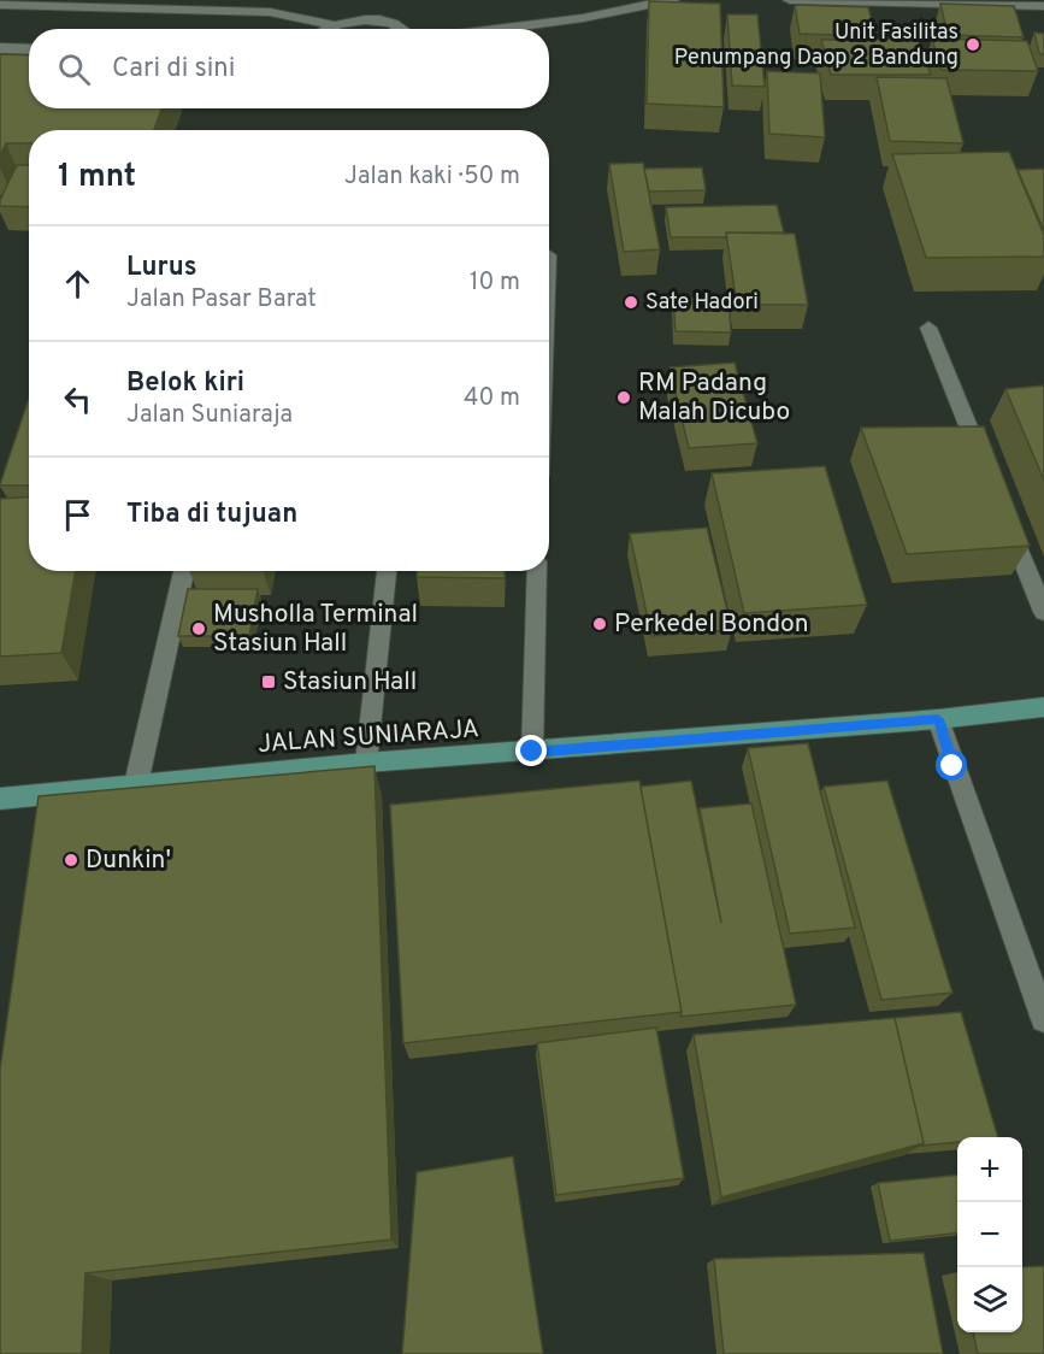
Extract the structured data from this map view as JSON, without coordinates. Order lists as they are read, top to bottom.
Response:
{
  "streets": {
    "main road": ["JALAN SUNIARAJA"]
  },
  "places": {
    "other": [
      "Unit Fasilitas Penumpang Daop 2 Bandung",
      "Sate Hadori",
      "RM Padang Malah Dicubo",
      "Perkedel Bondon",
      "Musholla Terminal Stasiun Hall",
      "Dunkin'"
    ],
    "transit": ["Stasiun Hall"]
  },
  "page": {
    "search": "Cari di sini",
    "heading": ["1 mnt", "Jalan kaki · 50 m"],
    "list": [
      ["Lurus", "Jalan Pasar Barat", "10 m"],
      ["Belok kiri", "Jalan Suniaraja", "40 m"],
      "Tiba di tujuan"
    ],
    "map_buttons": ["+", "−"]
  }
}
